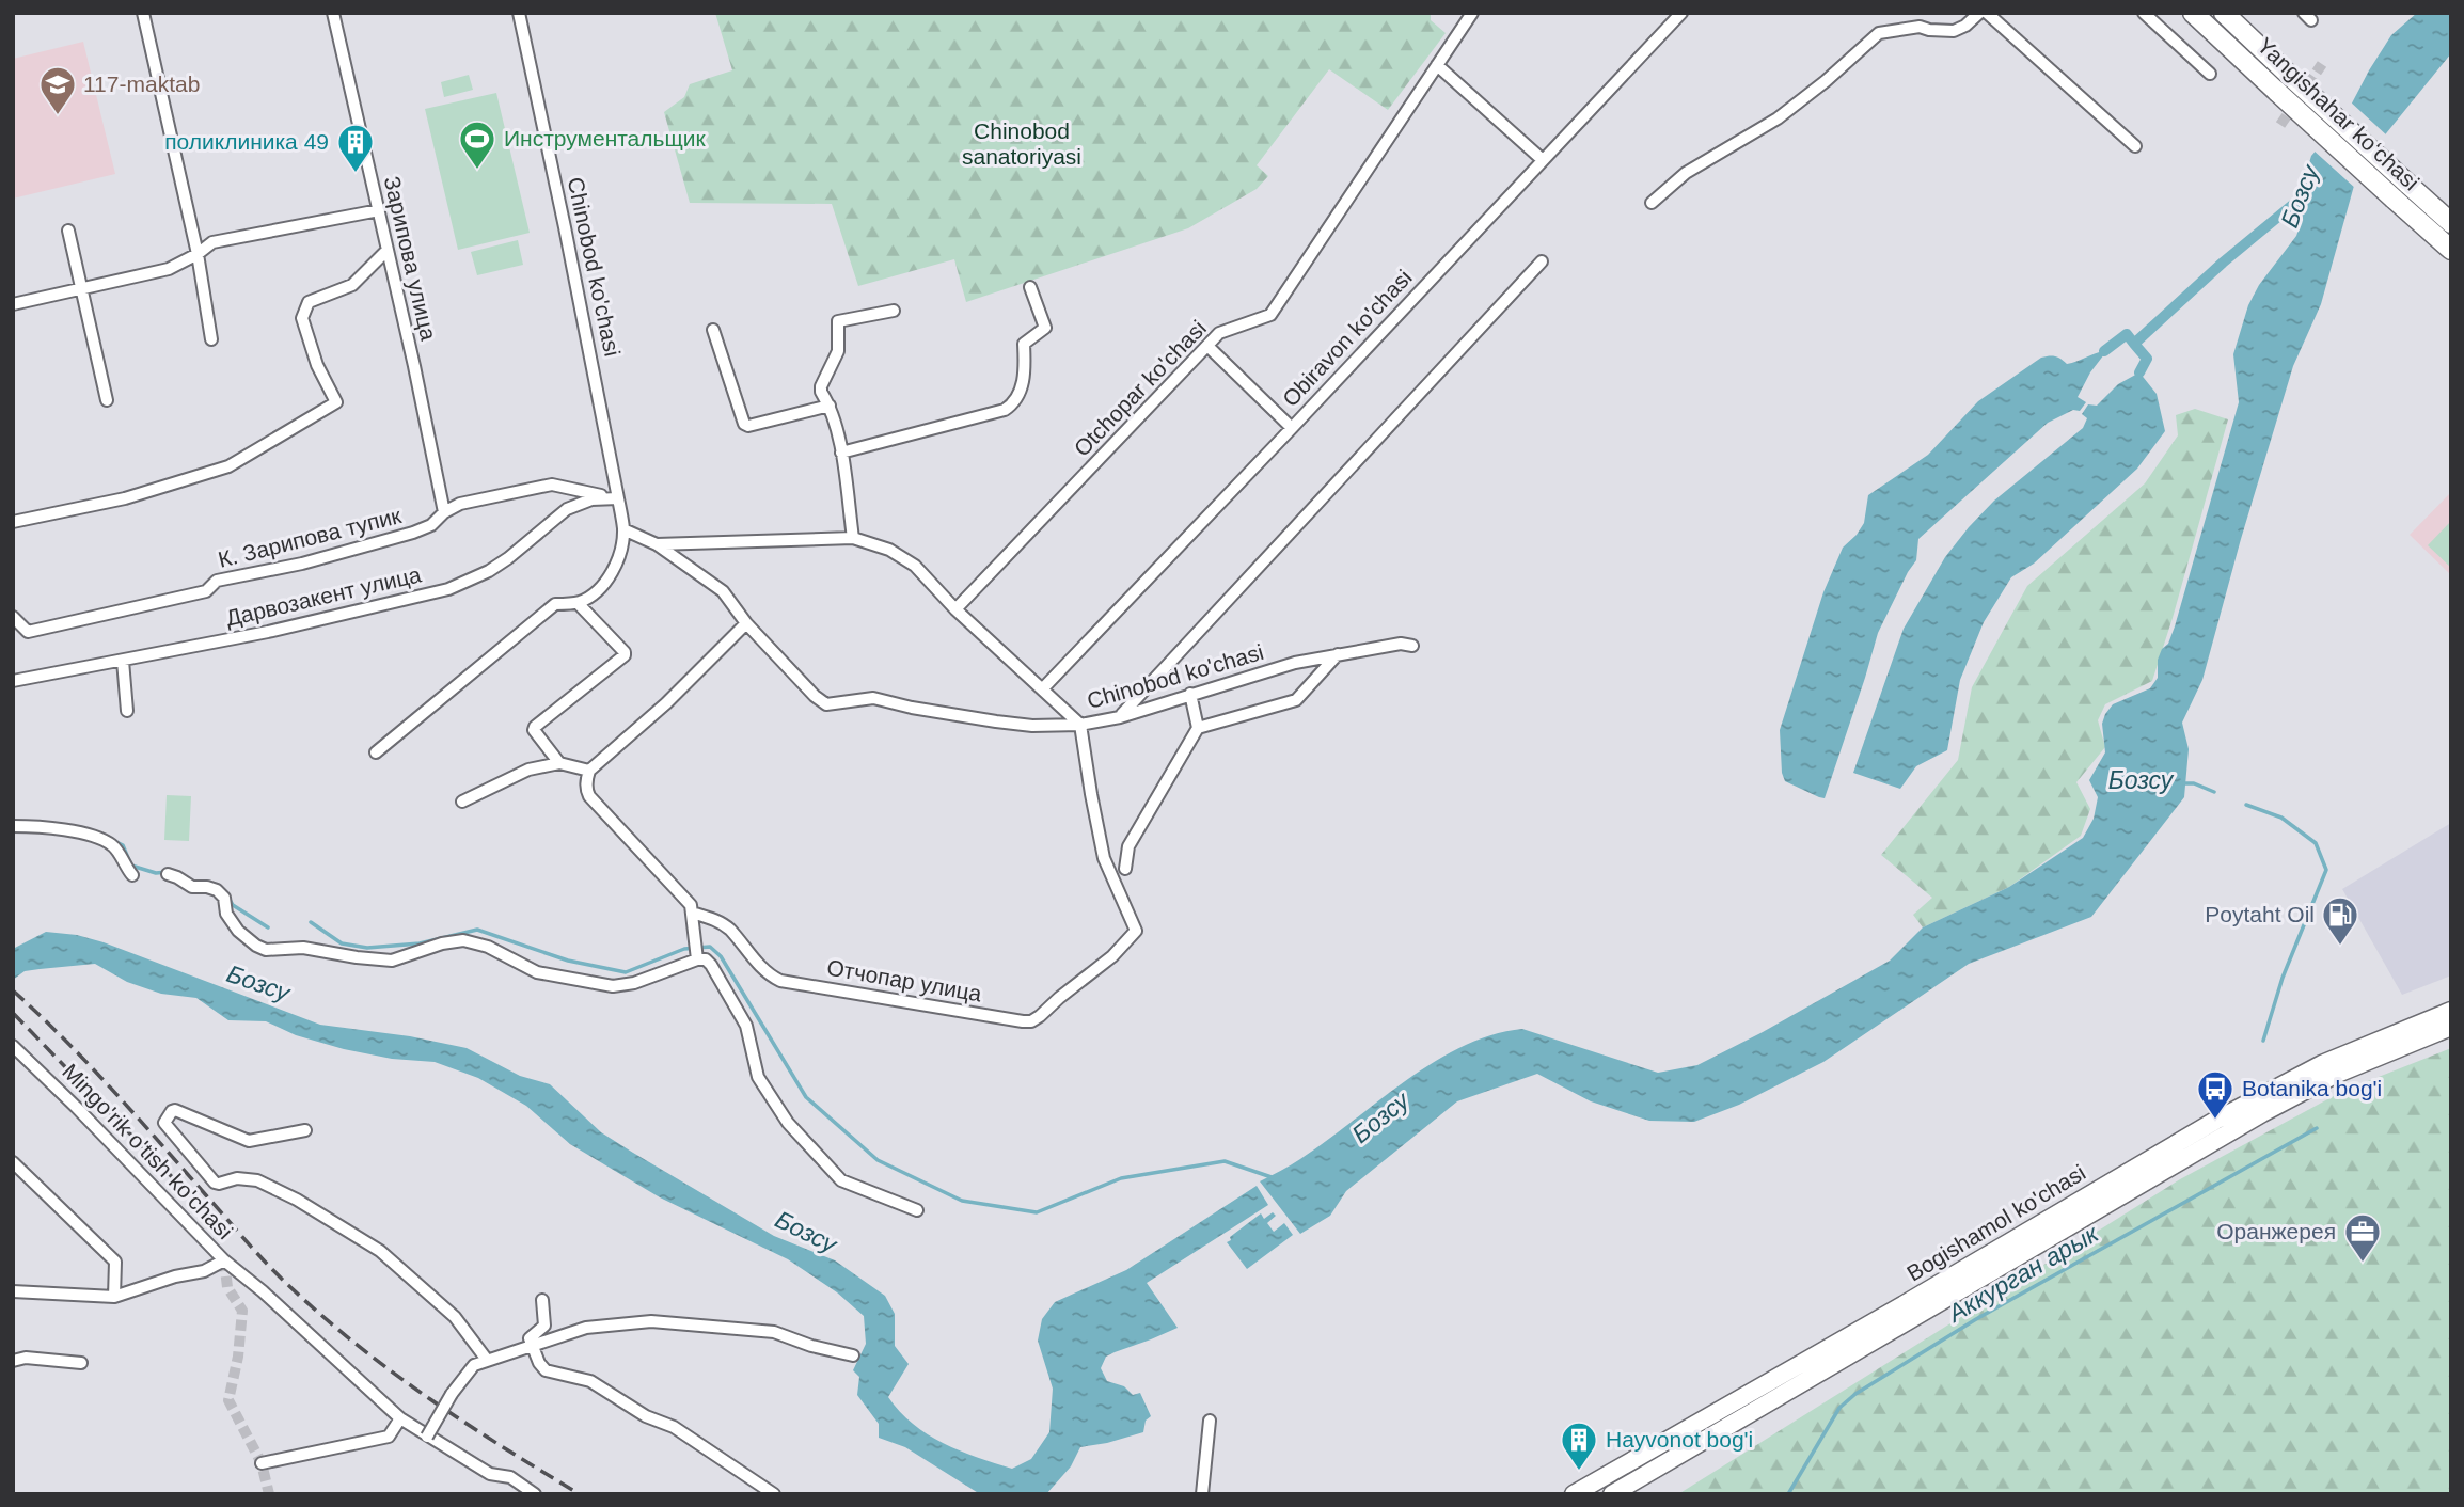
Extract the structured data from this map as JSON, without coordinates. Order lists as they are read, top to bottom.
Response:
{
  "streets": {
    "main road": ["Yangishahar ko‘chasi", "Bogishamol ko'chasi"],
    "street": [
      "Зарипова улица",
      "Chinobod ko'chasi",
      "Obiravon ko'chasi",
      "Otchopar ko'chasi",
      "К. Зарипова тупик",
      "Дарвозакент улица",
      "Отчопар улица",
      "Mingo'rik o'tish ko'chasi"
    ]
  },
  "crossings": [
    ["Зарипова улица", "К. Зарипова тупик"],
    ["Chinobod ko'chasi", "К. Зарипова тупик"],
    ["Chinobod ko'chasi", "Дарвозакент улица"],
    ["Chinobod ko'chasi", "Отчопар улица"],
    ["К. Зарипова тупик", "Дарвозакент улица"]
  ],
  "water": ["Бозсу", "Аккурган арык"],
  "parks": ["Chinobod sanatoriyasi"],
  "places": {
    "school or university": ["117-maktab"],
    "sports": ["Инструментальщик"],
    "building": ["поликлиника 49", "Hayvonot bog'i"],
    "fuel station": ["Poytaht Oil"],
    "bus stop": ["Botanika bog'i"],
    "office": ["Оранжерея"]
  }
}
